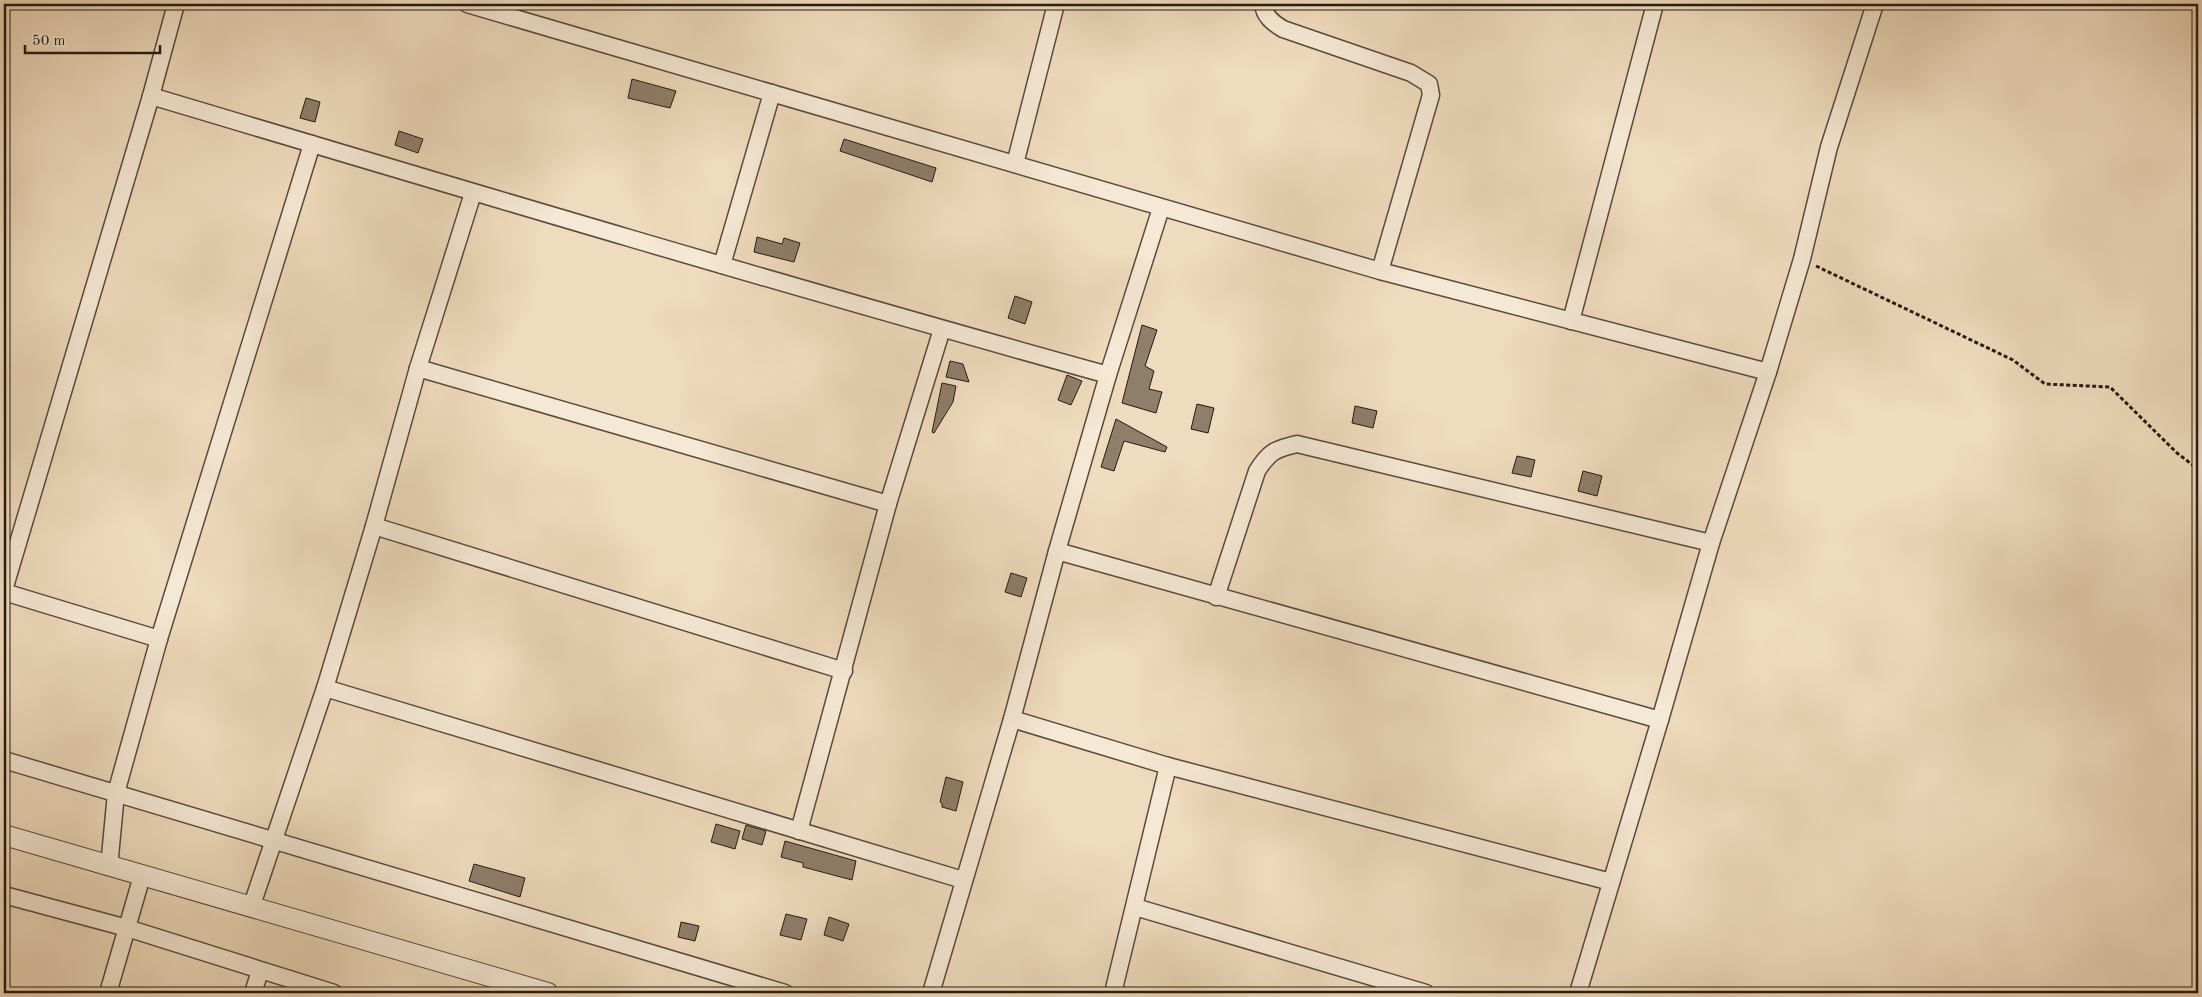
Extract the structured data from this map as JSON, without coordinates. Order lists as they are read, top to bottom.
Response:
{
  "scale_bar": "50 m"
}
